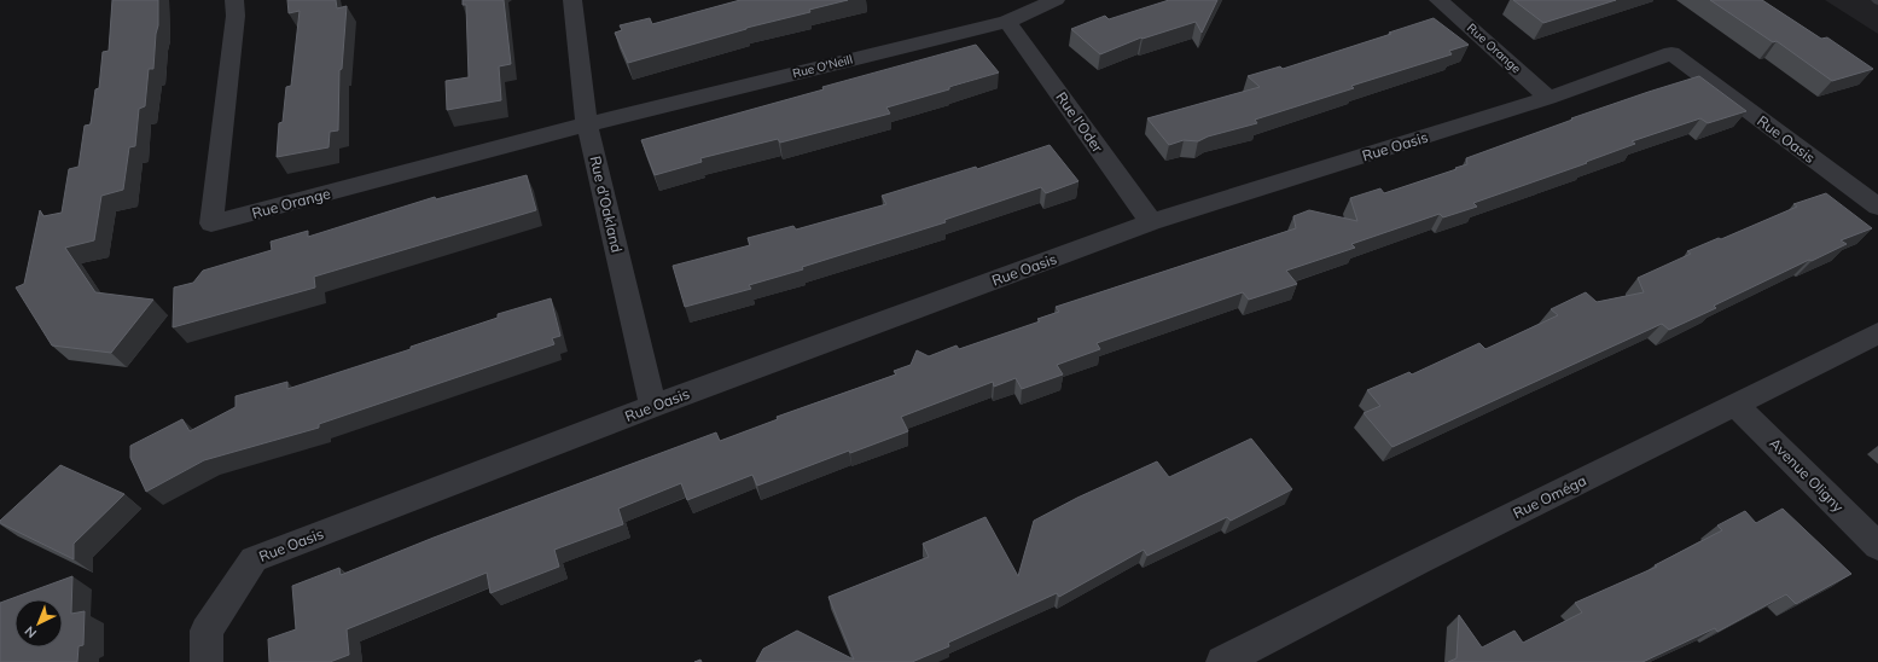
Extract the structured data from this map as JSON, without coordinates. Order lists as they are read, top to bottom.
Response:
{
  "streets": {
    "street": [
      "Rue Orange",
      "Rue O'Neill",
      "Rue l'Oder",
      "Rue Oasis",
      "Rue d'Oakland",
      "Avenue Oligny",
      "Rue Oméga"
    ]
  },
  "crossings": [
    ["Rue Orange", "Rue O'Neill"],
    ["Rue Orange", "Rue Oasis"],
    ["Rue Orange", "Rue d'Oakland"],
    ["Rue O'Neill", "Rue l'Oder"],
    ["Rue O'Neill", "Rue d'Oakland"],
    ["Rue l'Oder", "Rue Oasis"],
    ["Rue Oasis", "Rue d'Oakland"],
    ["Avenue Oligny", "Rue Oméga"]
  ],
  "north": "bottom left"
}
